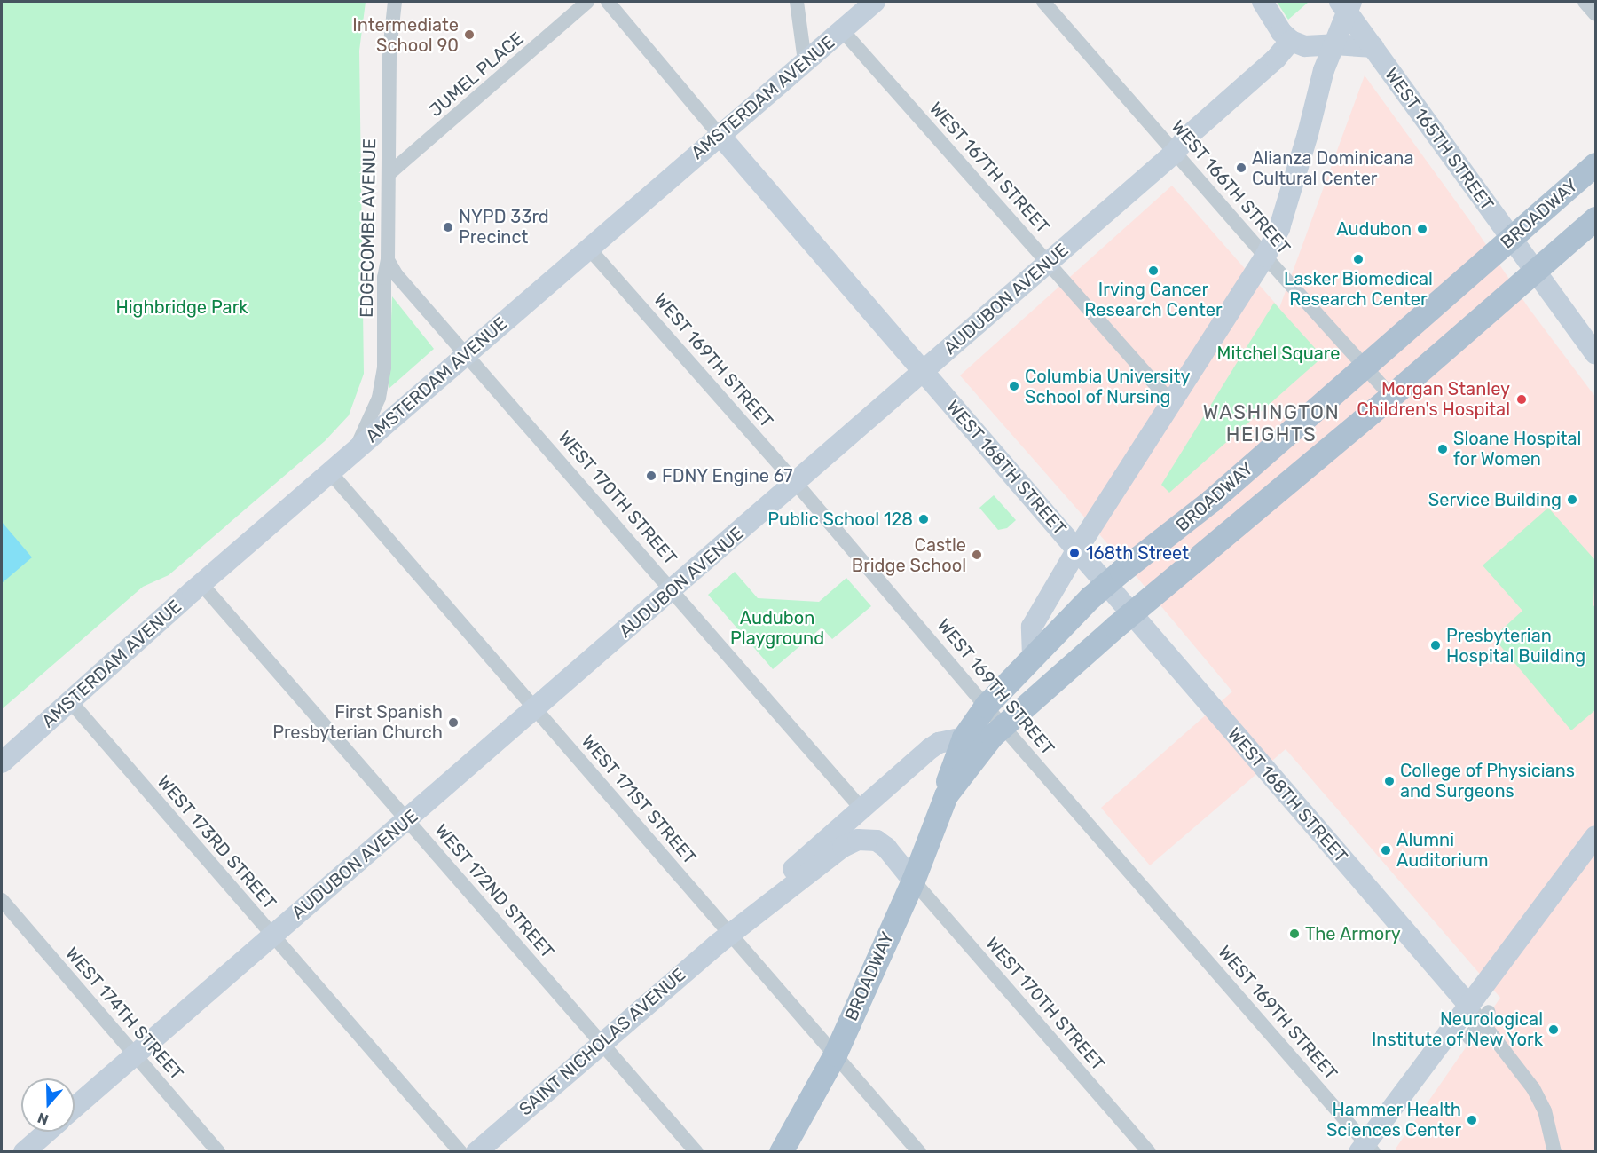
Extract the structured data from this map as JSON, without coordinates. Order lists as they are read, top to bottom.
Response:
{
  "streets": {
    "main road": [
      "AMSTERDAM AVENUE",
      "WEST 165TH STREET",
      "BROADWAY",
      "AUDUBON AVENUE",
      "WEST 168TH STREET",
      "SAINT NICHOLAS AVENUE"
    ],
    "street": [
      "JUMEL PLACE",
      "WEST 167TH STREET",
      "WEST 166TH STREET",
      "EDGECOMBE AVENUE",
      "WEST 169TH STREET",
      "WEST 170TH STREET",
      "WEST 171ST STREET",
      "WEST 173RD STREET",
      "WEST 172ND STREET",
      "WEST 174TH STREET"
    ]
  },
  "crossings": [
    ["JUMEL PLACE", "EDGECOMBE AVENUE"],
    ["AMSTERDAM AVENUE", "WEST 167TH STREET"],
    ["AMSTERDAM AVENUE", "EDGECOMBE AVENUE"],
    ["AMSTERDAM AVENUE", "WEST 169TH STREET"],
    ["AMSTERDAM AVENUE", "WEST 168TH STREET"],
    ["AMSTERDAM AVENUE", "WEST 170TH STREET"],
    ["AMSTERDAM AVENUE", "WEST 171ST STREET"],
    ["AMSTERDAM AVENUE", "WEST 173RD STREET"],
    ["AMSTERDAM AVENUE", "WEST 172ND STREET"],
    ["WEST 165TH STREET", "BROADWAY"],
    ["WEST 167TH STREET", "AUDUBON AVENUE"],
    ["WEST 166TH STREET", "BROADWAY"],
    ["WEST 166TH STREET", "AUDUBON AVENUE"],
    ["BROADWAY", "WEST 169TH STREET"],
    ["BROADWAY", "WEST 168TH STREET"],
    ["BROADWAY", "WEST 170TH STREET"],
    ["BROADWAY", "WEST 171ST STREET"],
    ["BROADWAY", "SAINT NICHOLAS AVENUE"],
    ["EDGECOMBE AVENUE", "WEST 170TH STREET"],
    ["AUDUBON AVENUE", "WEST 169TH STREET"],
    ["AUDUBON AVENUE", "WEST 168TH STREET"],
    ["AUDUBON AVENUE", "WEST 170TH STREET"],
    ["AUDUBON AVENUE", "WEST 171ST STREET"],
    ["AUDUBON AVENUE", "WEST 173RD STREET"],
    ["AUDUBON AVENUE", "WEST 172ND STREET"],
    ["AUDUBON AVENUE", "WEST 174TH STREET"],
    ["WEST 170TH STREET", "SAINT NICHOLAS AVENUE"],
    ["WEST 171ST STREET", "SAINT NICHOLAS AVENUE"],
    ["WEST 172ND STREET", "SAINT NICHOLAS AVENUE"]
  ],
  "districts": ["WASHINGTON HEIGHTS"],
  "parks": ["Highbridge Park", "Mitchel Square", "Audubon Playground"],
  "places": [
    "Intermediate School 90",
    "Alianza Dominicana Cultural Center",
    "NYPD 33rd Precinct",
    "Audubon",
    "Lasker Biomedical Research Center",
    "Irving Cancer Research Center",
    "Columbia University School of Nursing",
    "Morgan Stanley Children's Hospital",
    "Sloane Hospital for Women",
    "FDNY Engine 67",
    "Service Building",
    "Public School 128",
    "168th Street",
    "Castle Bridge School",
    "Presbyterian Hospital Building",
    "First Spanish Presbyterian Church",
    "College of Physicians and Surgeons",
    "Alumni Auditorium",
    "The Armory",
    "Neurological Institute of New York",
    "Hammer Health Sciences Center"
  ],
  "north": "bottom"
}
